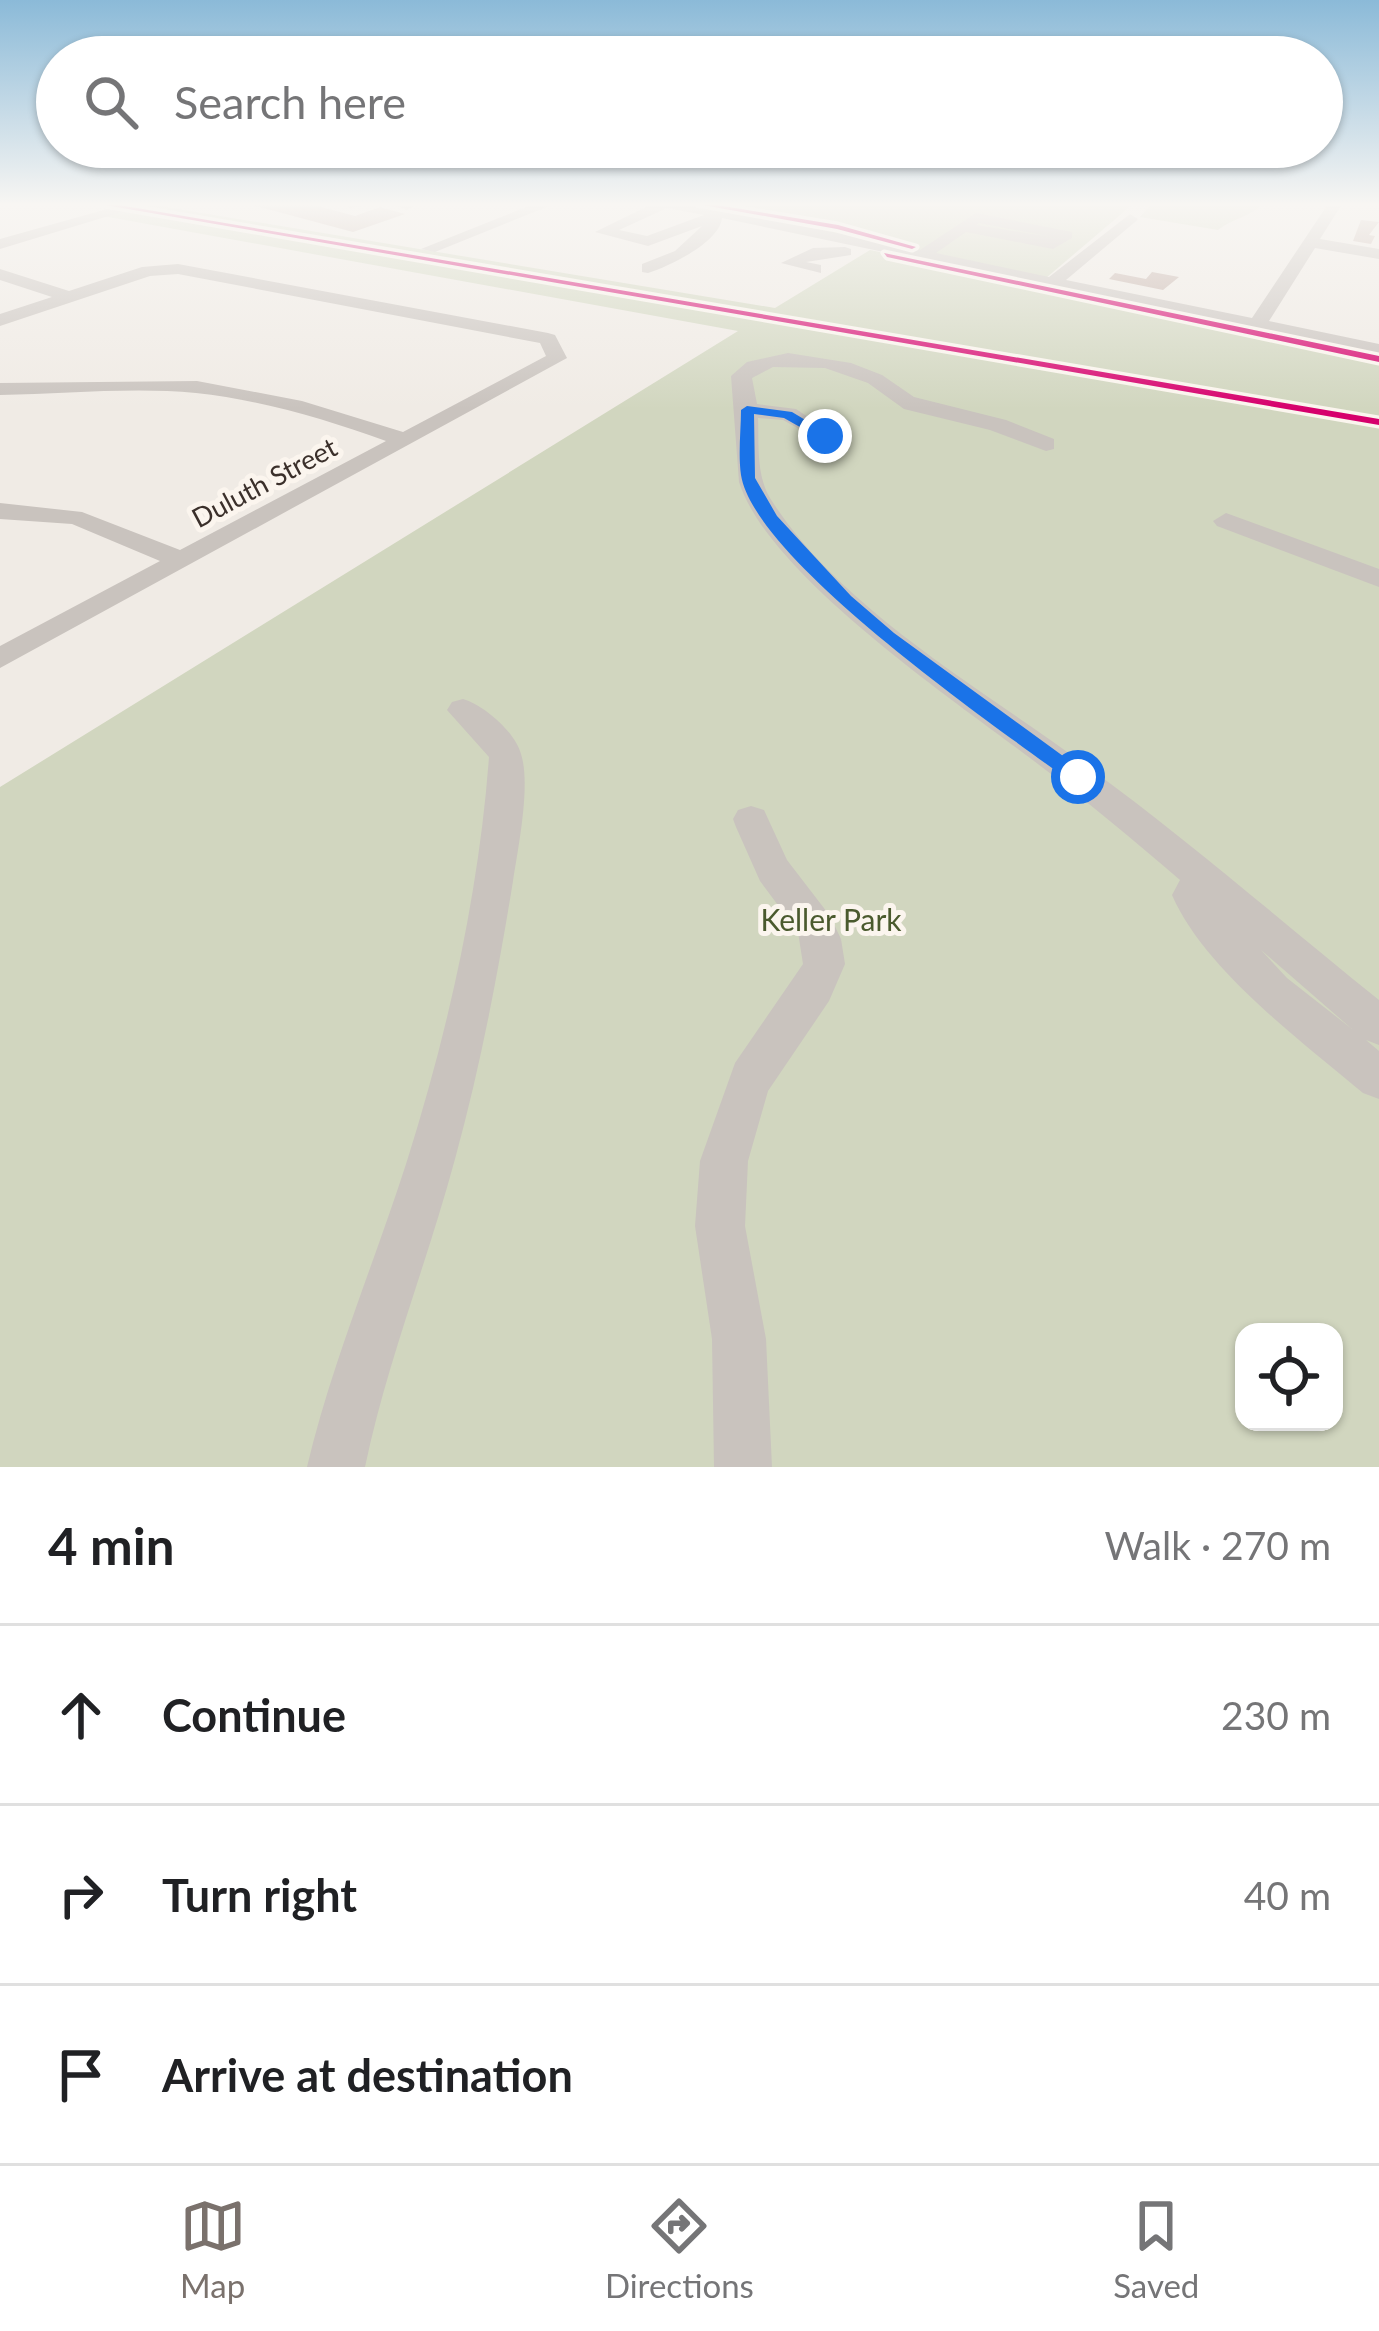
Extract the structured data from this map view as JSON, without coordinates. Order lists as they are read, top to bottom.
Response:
{
  "streets": {
    "street": ["Duluth Street"]
  },
  "parks": ["Keller Park"],
  "page": {
    "search": "Search here",
    "heading": ["4 min", "Walk · 270 m"],
    "list": [
      ["Continue", "230 m"],
      ["Turn right", "40 m"],
      "Arrive at destination"
    ],
    "nav": ["Map", "Directions", "Saved"]
  }
}
